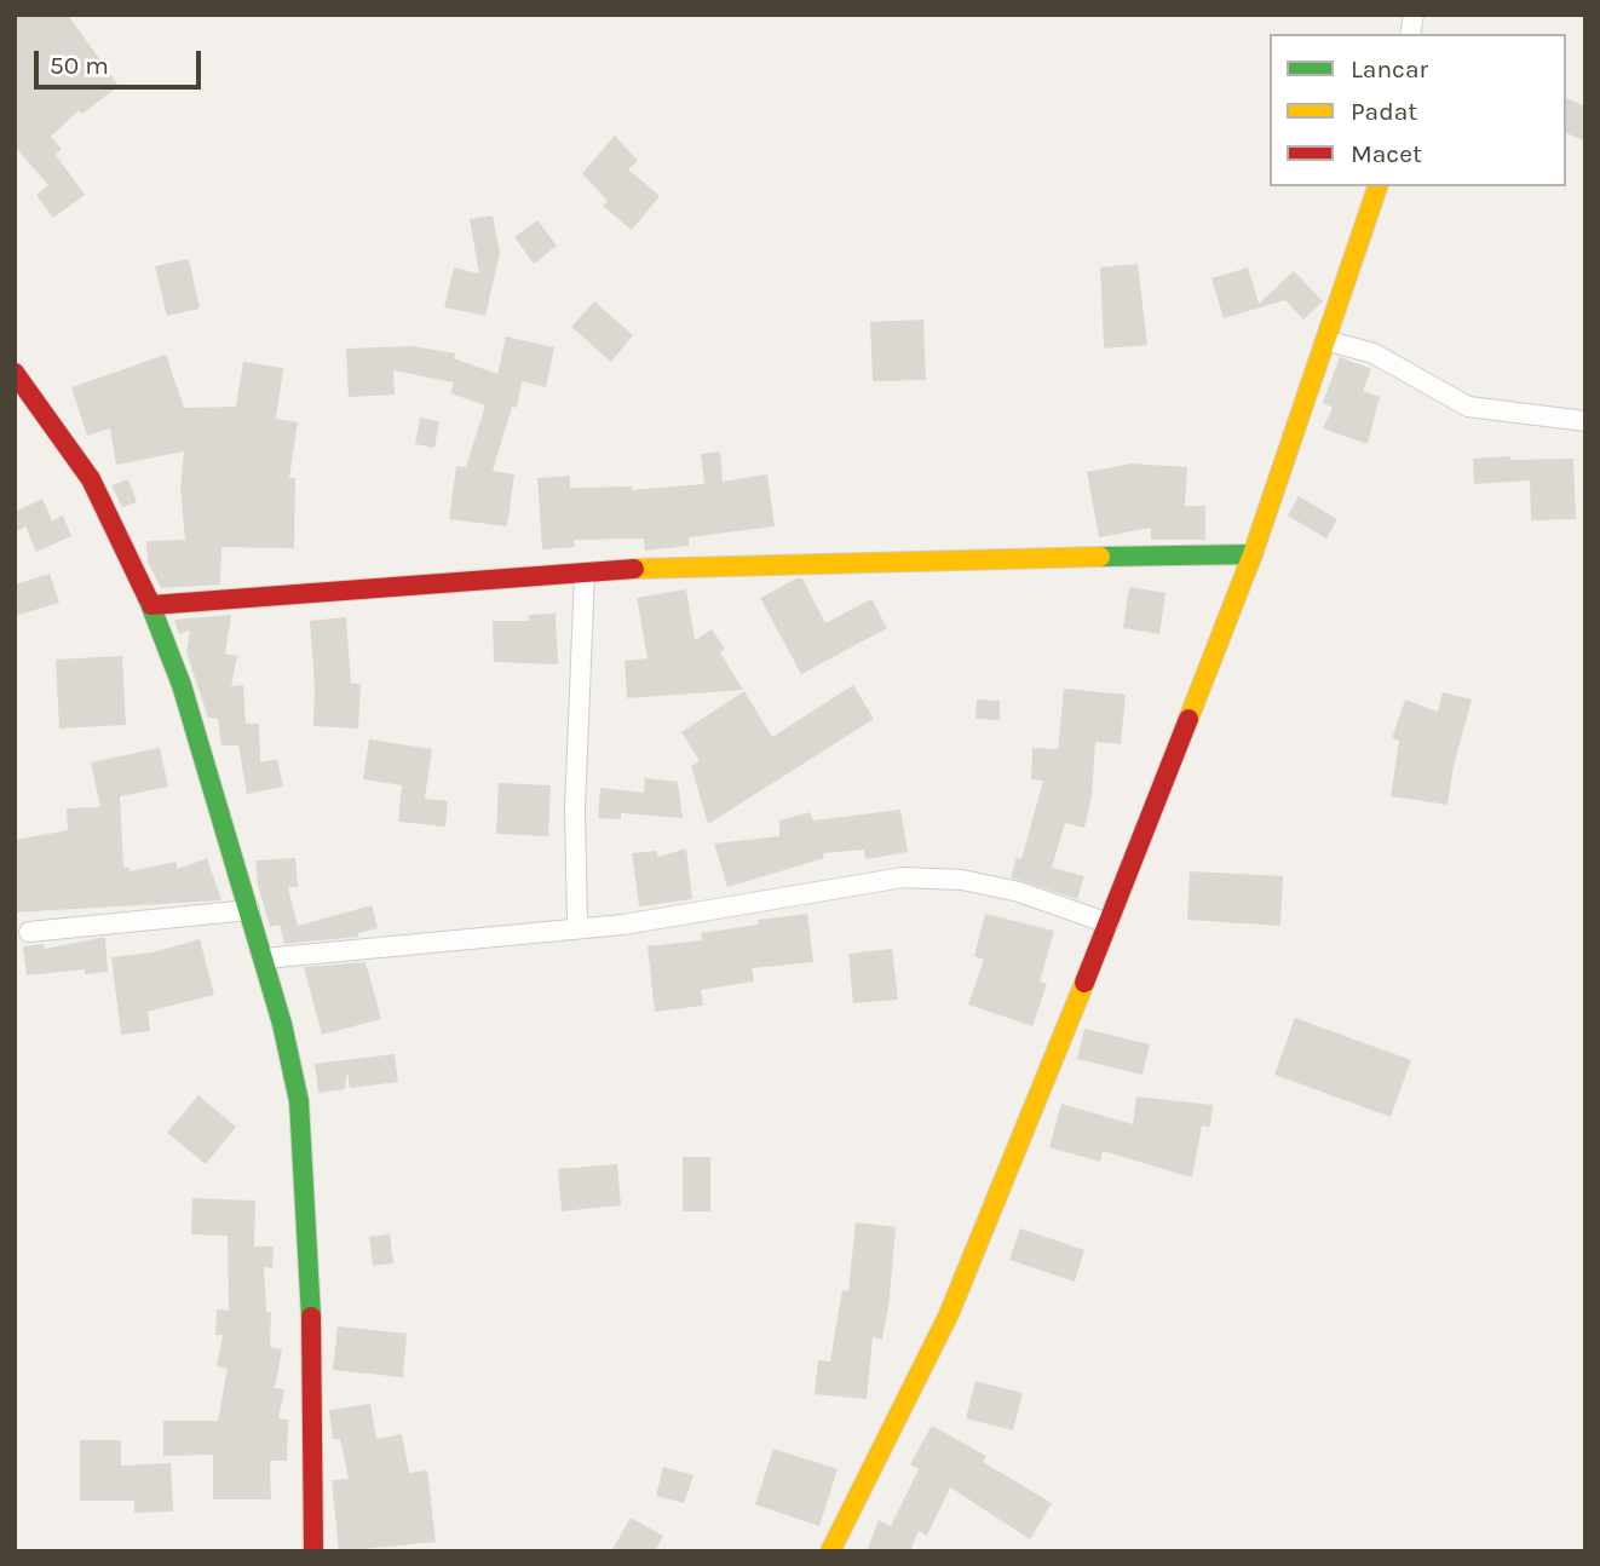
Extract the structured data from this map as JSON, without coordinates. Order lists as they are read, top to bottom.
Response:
{
  "legend": ["Lancar", "Padat", "Macet"],
  "scale_bar": "50 m"
}
